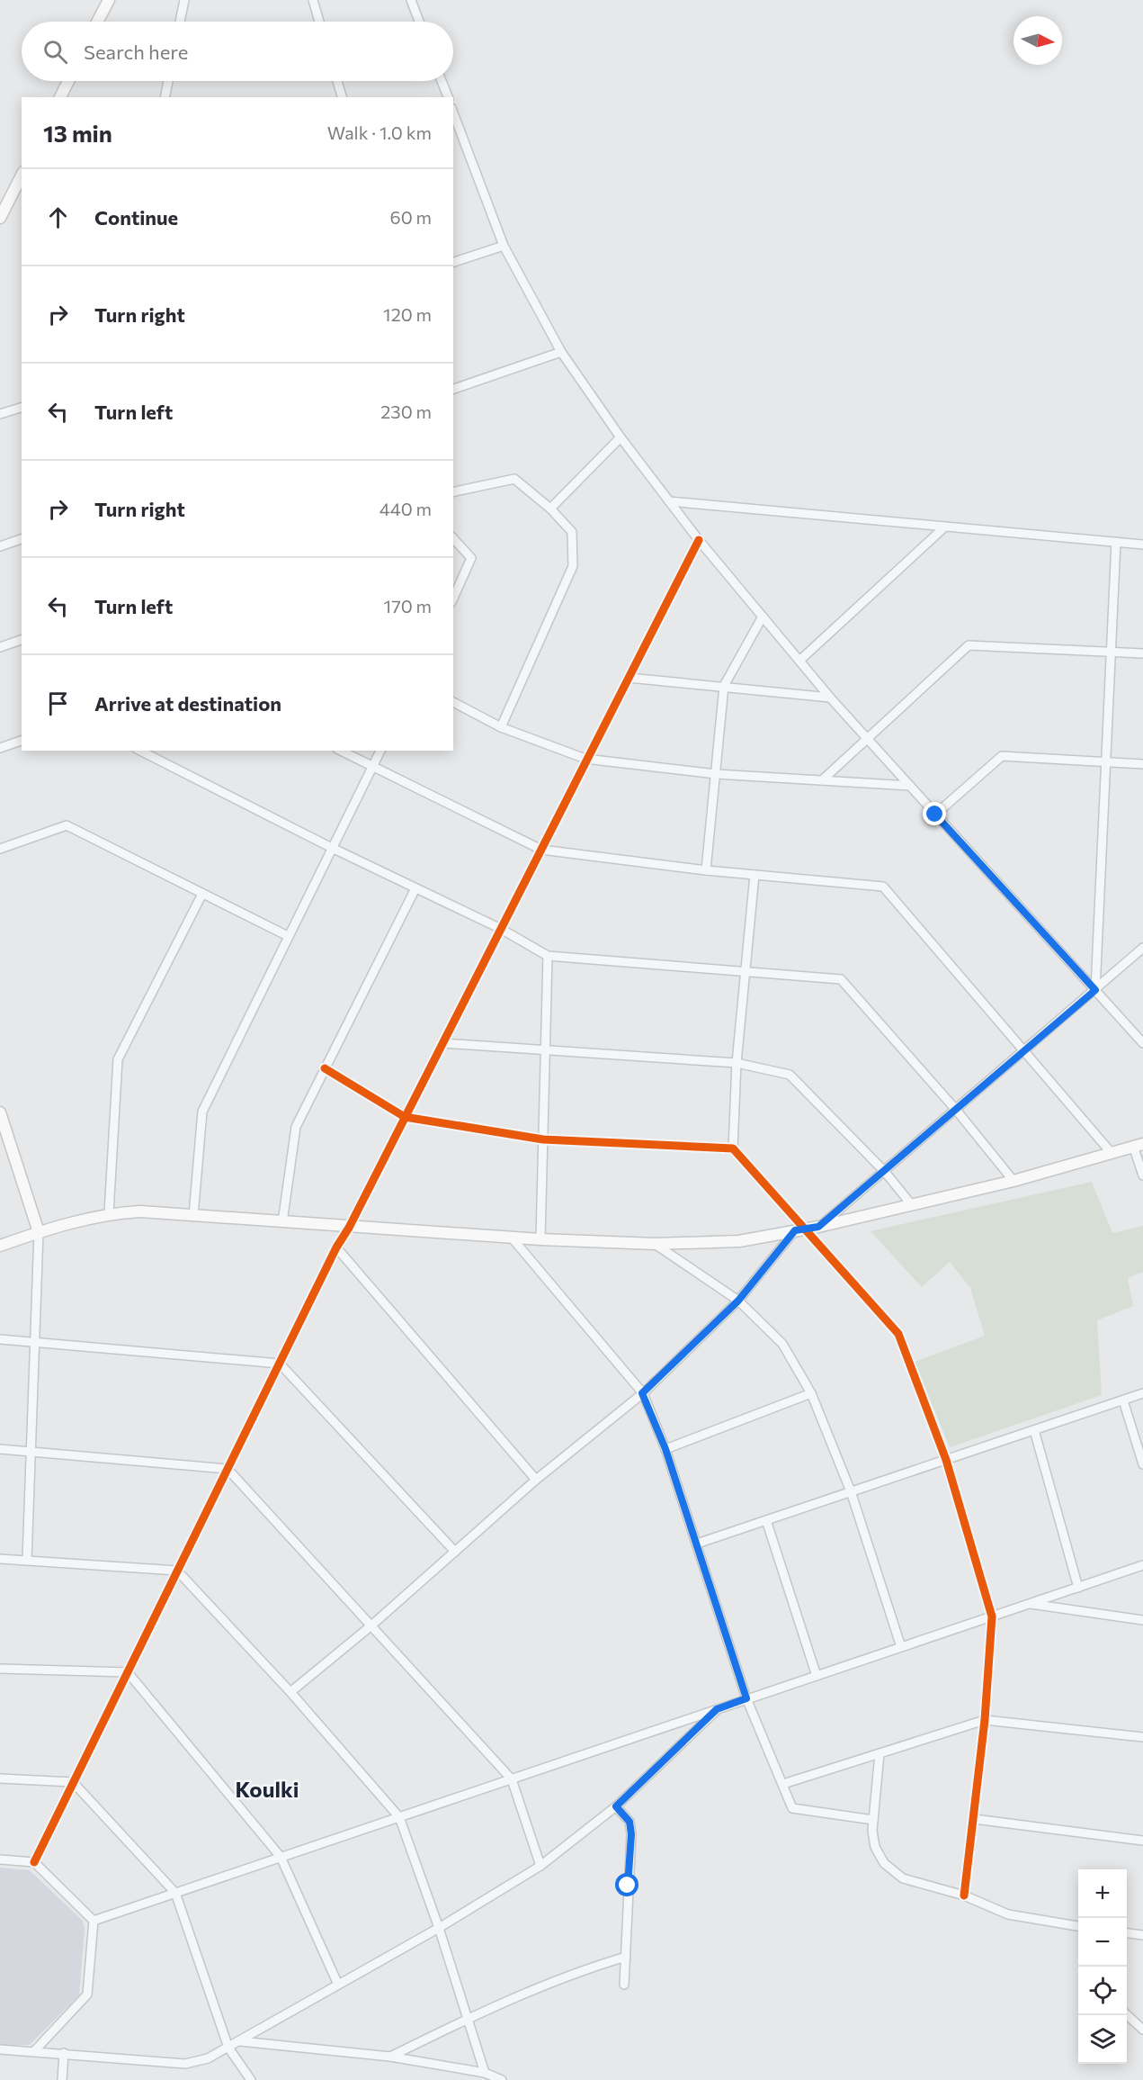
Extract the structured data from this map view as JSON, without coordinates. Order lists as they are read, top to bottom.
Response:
{
  "districts": ["Koulki"],
  "north": "right",
  "page": {
    "search": "Search here",
    "heading": ["13 min", "Walk · 1.0 km"],
    "list": [
      ["Continue", "60 m"],
      ["Turn right", "120 m"],
      ["Turn left", "230 m"],
      ["Turn right", "440 m"],
      ["Turn left", "170 m"],
      "Arrive at destination"
    ],
    "map_buttons": ["+", "−"]
  }
}
